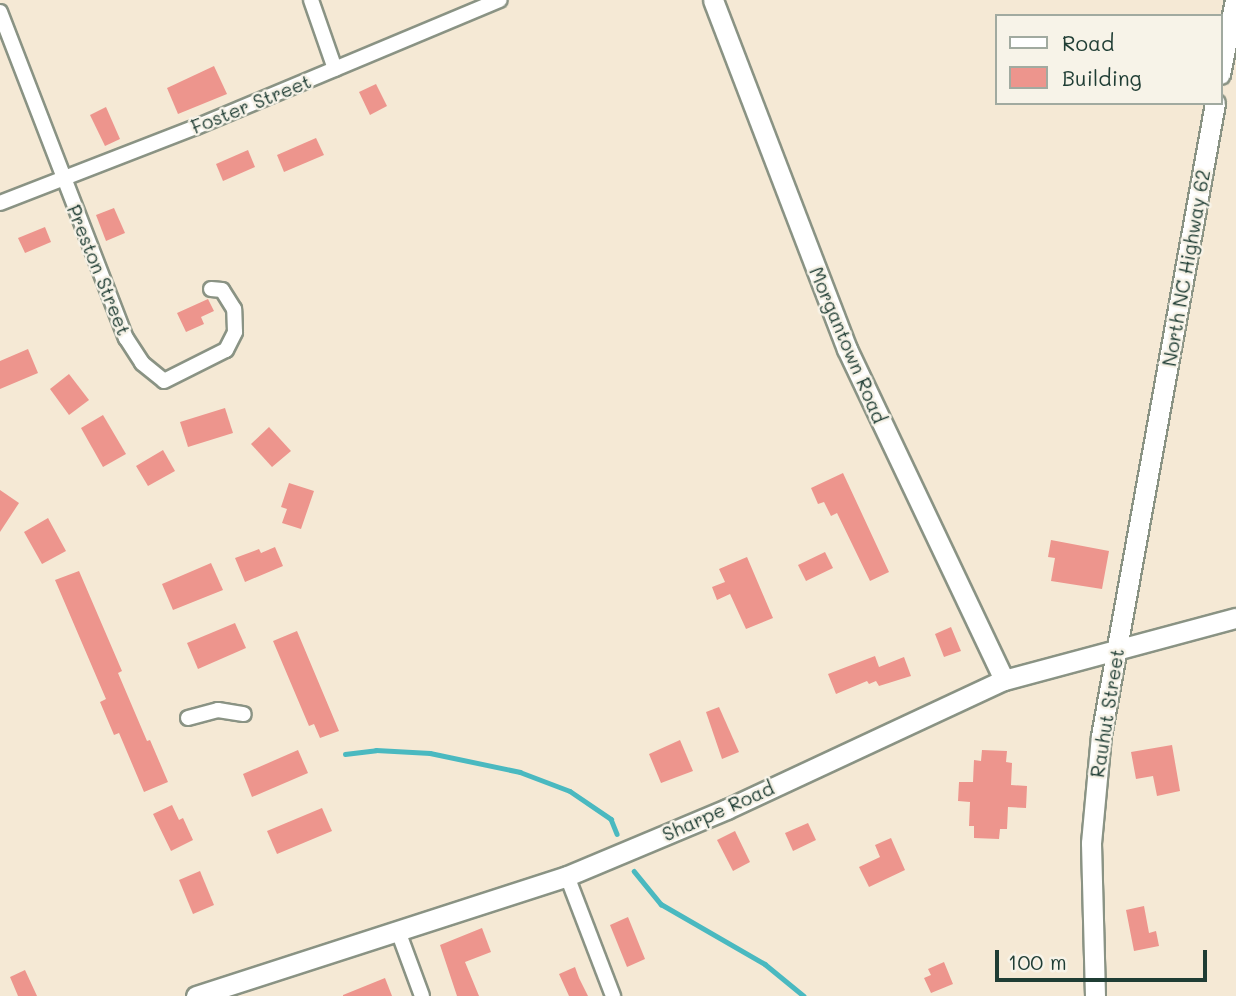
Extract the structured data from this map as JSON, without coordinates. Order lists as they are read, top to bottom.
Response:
{
  "streets": {
    "street": [
      "Foster Street",
      "North NC Highway 62",
      "Preston Street",
      "Morgantown Road",
      "Rauhut Street",
      "Sharpe Road"
    ]
  },
  "crossings": [
    ["Foster Street", "Preston Street"],
    ["North NC Highway 62", "Rauhut Street"],
    ["Morgantown Road", "Sharpe Road"],
    ["Rauhut Street", "Sharpe Road"]
  ],
  "legend": ["Road", "Building"],
  "scale_bar": "100 m"
}
